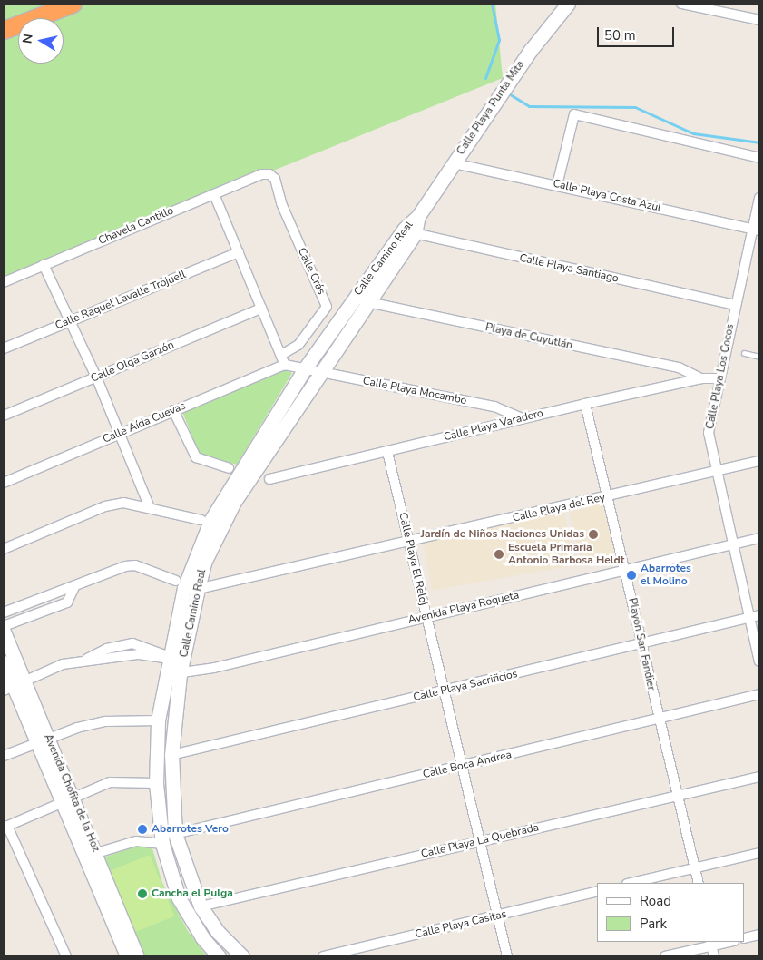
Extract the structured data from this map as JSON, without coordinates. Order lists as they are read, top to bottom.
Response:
{
  "streets": {
    "street": [
      "Calle Playa Punta Mita",
      "Calle Playa Costa Azul",
      "Chavela Cantillo",
      "Calle Camino Real",
      "Calle Playa Santiago",
      "Calle Crás",
      "Calle Raquel Lavalle Trojuell",
      "Playa de Cuyutlán",
      "Calle Olga Garzón",
      "Calle Playa Los Cocos",
      "Calle Playa Mocambo",
      "Calle Aída Cuevas",
      "Calle Playa Varadero",
      "Calle Playa del Rey",
      "Calle Playa El Reloj",
      "Avenida Playa Roqueta",
      "Playón San Fandier",
      "Calle Playa Sacrificios",
      "Calle Boca Andrea",
      "Avenida Chofita de la Hoz",
      "Calle Playa La Quebrada",
      "Calle Playa Casitas"
    ]
  },
  "crossings": [
    ["Calle Playa Punta Mita", "Calle Playa Costa Azul"],
    ["Calle Playa Punta Mita", "Calle Camino Real"],
    ["Calle Playa Costa Azul", "Calle Playa Los Cocos"],
    ["Chavela Cantillo", "Calle Crás"],
    ["Calle Camino Real", "Calle Playa Santiago"],
    ["Calle Camino Real", "Playa de Cuyutlán"],
    ["Calle Camino Real", "Calle Playa Mocambo"],
    ["Calle Camino Real", "Calle Playa del Rey"],
    ["Calle Camino Real", "Avenida Playa Roqueta"],
    ["Calle Camino Real", "Calle Playa Sacrificios"],
    ["Calle Camino Real", "Calle Boca Andrea"],
    ["Calle Camino Real", "Calle Playa La Quebrada"],
    ["Calle Playa Santiago", "Calle Playa Los Cocos"],
    ["Playa de Cuyutlán", "Calle Playa Varadero"],
    ["Calle Playa Los Cocos", "Calle Playa Varadero"],
    ["Calle Playa Los Cocos", "Calle Playa del Rey"],
    ["Calle Playa Los Cocos", "Avenida Playa Roqueta"],
    ["Calle Playa Los Cocos", "Calle Playa Sacrificios"],
    ["Calle Playa Mocambo", "Calle Aída Cuevas"],
    ["Calle Playa Mocambo", "Calle Playa Varadero"],
    ["Calle Playa Varadero", "Calle Playa El Reloj"],
    ["Calle Playa Varadero", "Playón San Fandier"],
    ["Calle Playa del Rey", "Calle Playa El Reloj"],
    ["Calle Playa del Rey", "Playón San Fandier"],
    ["Calle Playa El Reloj", "Avenida Playa Roqueta"],
    ["Calle Playa El Reloj", "Calle Playa Sacrificios"],
    ["Calle Playa El Reloj", "Calle Boca Andrea"],
    ["Calle Playa El Reloj", "Calle Playa La Quebrada"],
    ["Calle Playa El Reloj", "Calle Playa Casitas"],
    ["Avenida Playa Roqueta", "Playón San Fandier"],
    ["Avenida Playa Roqueta", "Avenida Chofita de la Hoz"],
    ["Playón San Fandier", "Calle Playa Sacrificios"],
    ["Playón San Fandier", "Calle Boca Andrea"],
    ["Playón San Fandier", "Calle Playa La Quebrada"]
  ],
  "places": [
    "Jardín de Niños Naciones Unidas",
    "Escuela Primaria Antonio Barbosa Heldt",
    "Abarrotes el Molino",
    "Abarrotes Vero",
    "Cancha el Pulga"
  ],
  "legend": ["Road", "Park"],
  "scale_bar": "50 m",
  "north": "left"
}
